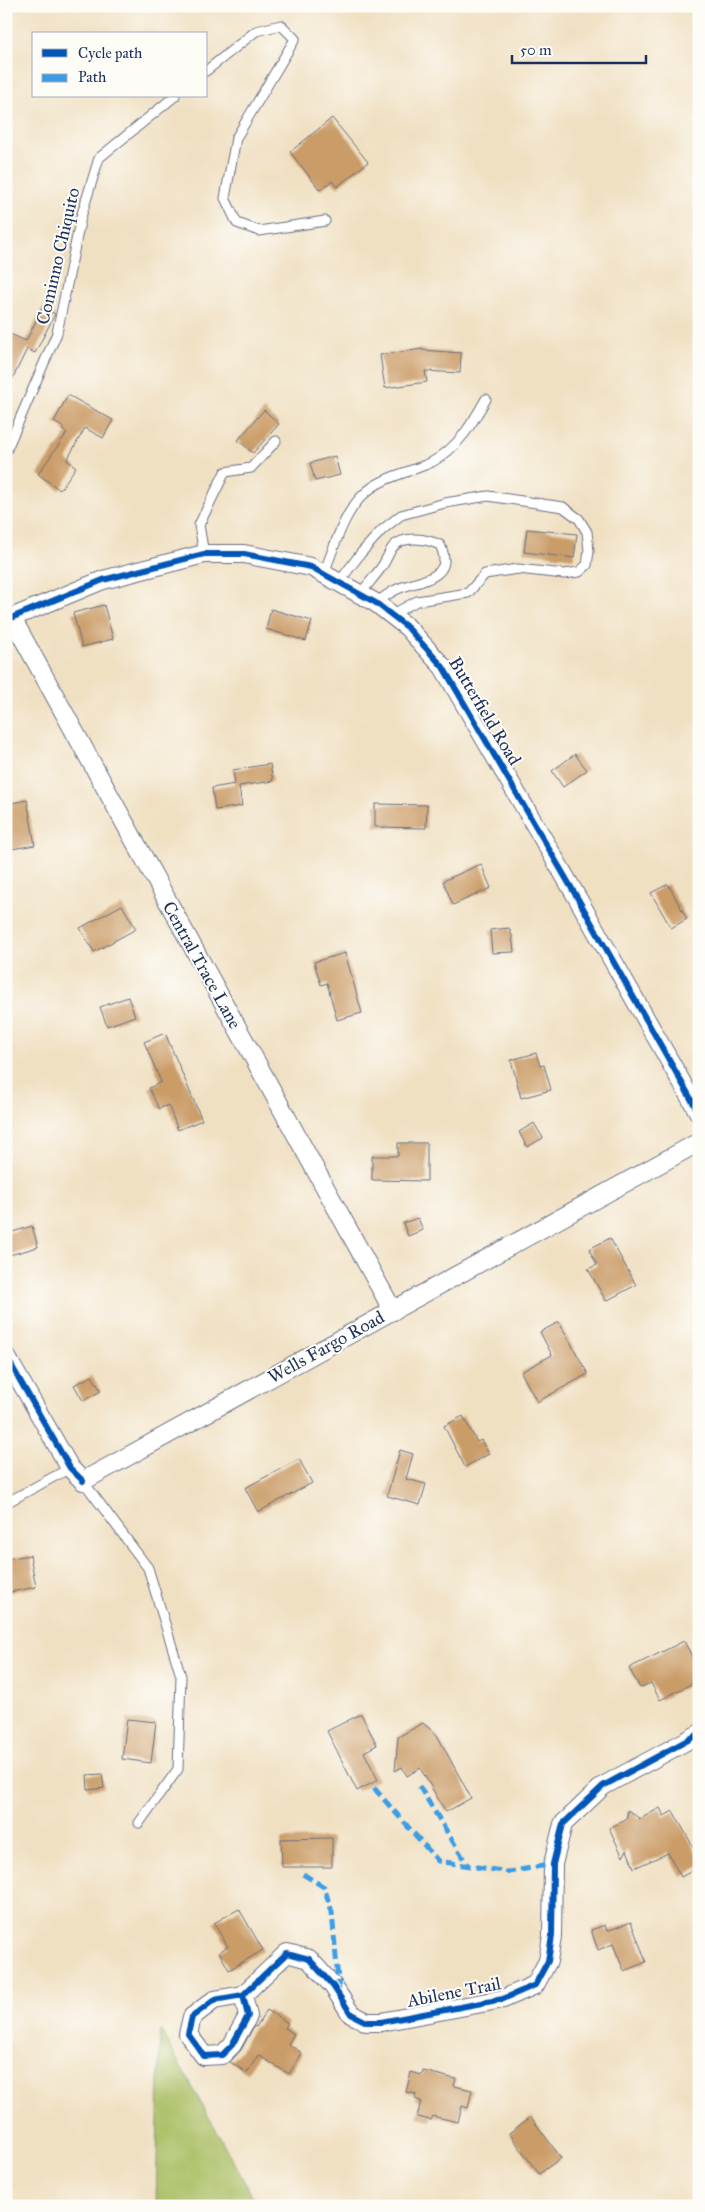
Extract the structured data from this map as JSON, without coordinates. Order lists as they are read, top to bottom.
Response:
{
  "streets": {
    "street": [
      "Butterfield Road",
      "Central Trace Lane",
      "Wells Fargo Road",
      "Abilene Trail"
    ],
    "lane": ["Cominno Chiquito"]
  },
  "crossings": [
    ["Butterfield Road", "Central Trace Lane"],
    ["Central Trace Lane", "Wells Fargo Road"]
  ],
  "legend": ["Cycle path", "Path"],
  "scale_bar": "50 m"
}
